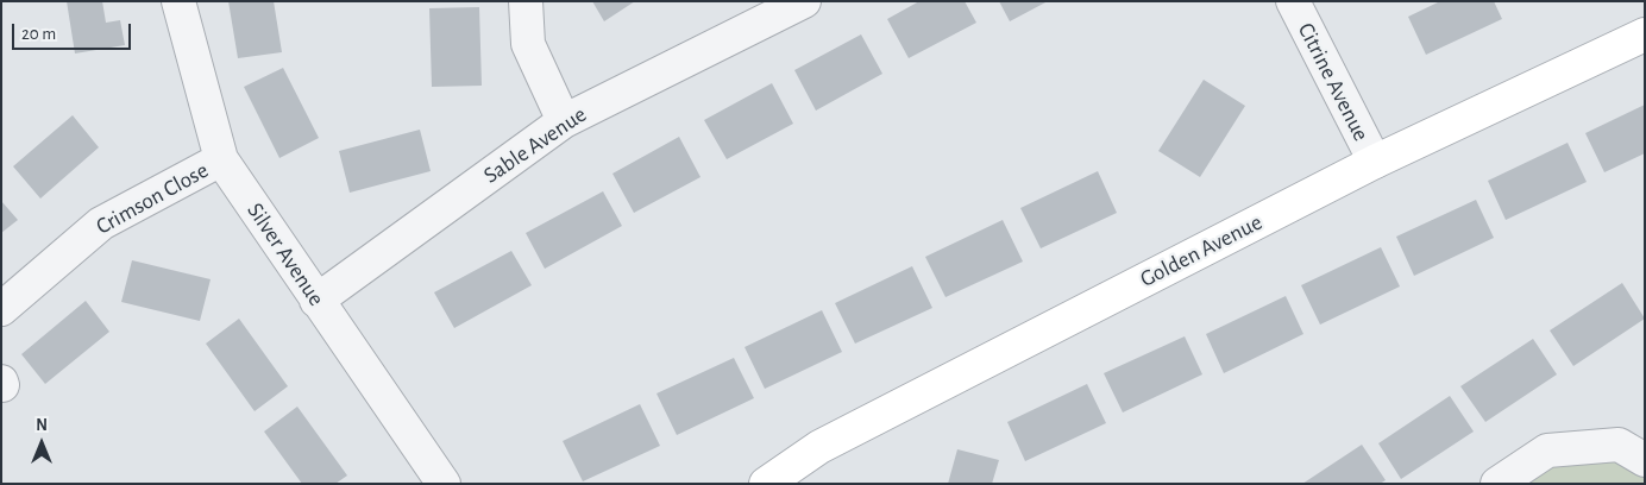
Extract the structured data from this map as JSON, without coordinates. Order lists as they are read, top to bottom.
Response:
{
  "streets": {
    "street": [
      "Citrine Avenue",
      "Sable Avenue",
      "Crimson Close",
      "Golden Avenue",
      "Silver Avenue"
    ]
  },
  "crossings": [
    ["Citrine Avenue", "Golden Avenue"],
    ["Sable Avenue", "Silver Avenue"],
    ["Crimson Close", "Silver Avenue"]
  ],
  "scale_bar": "20 m",
  "north": "top"
}
